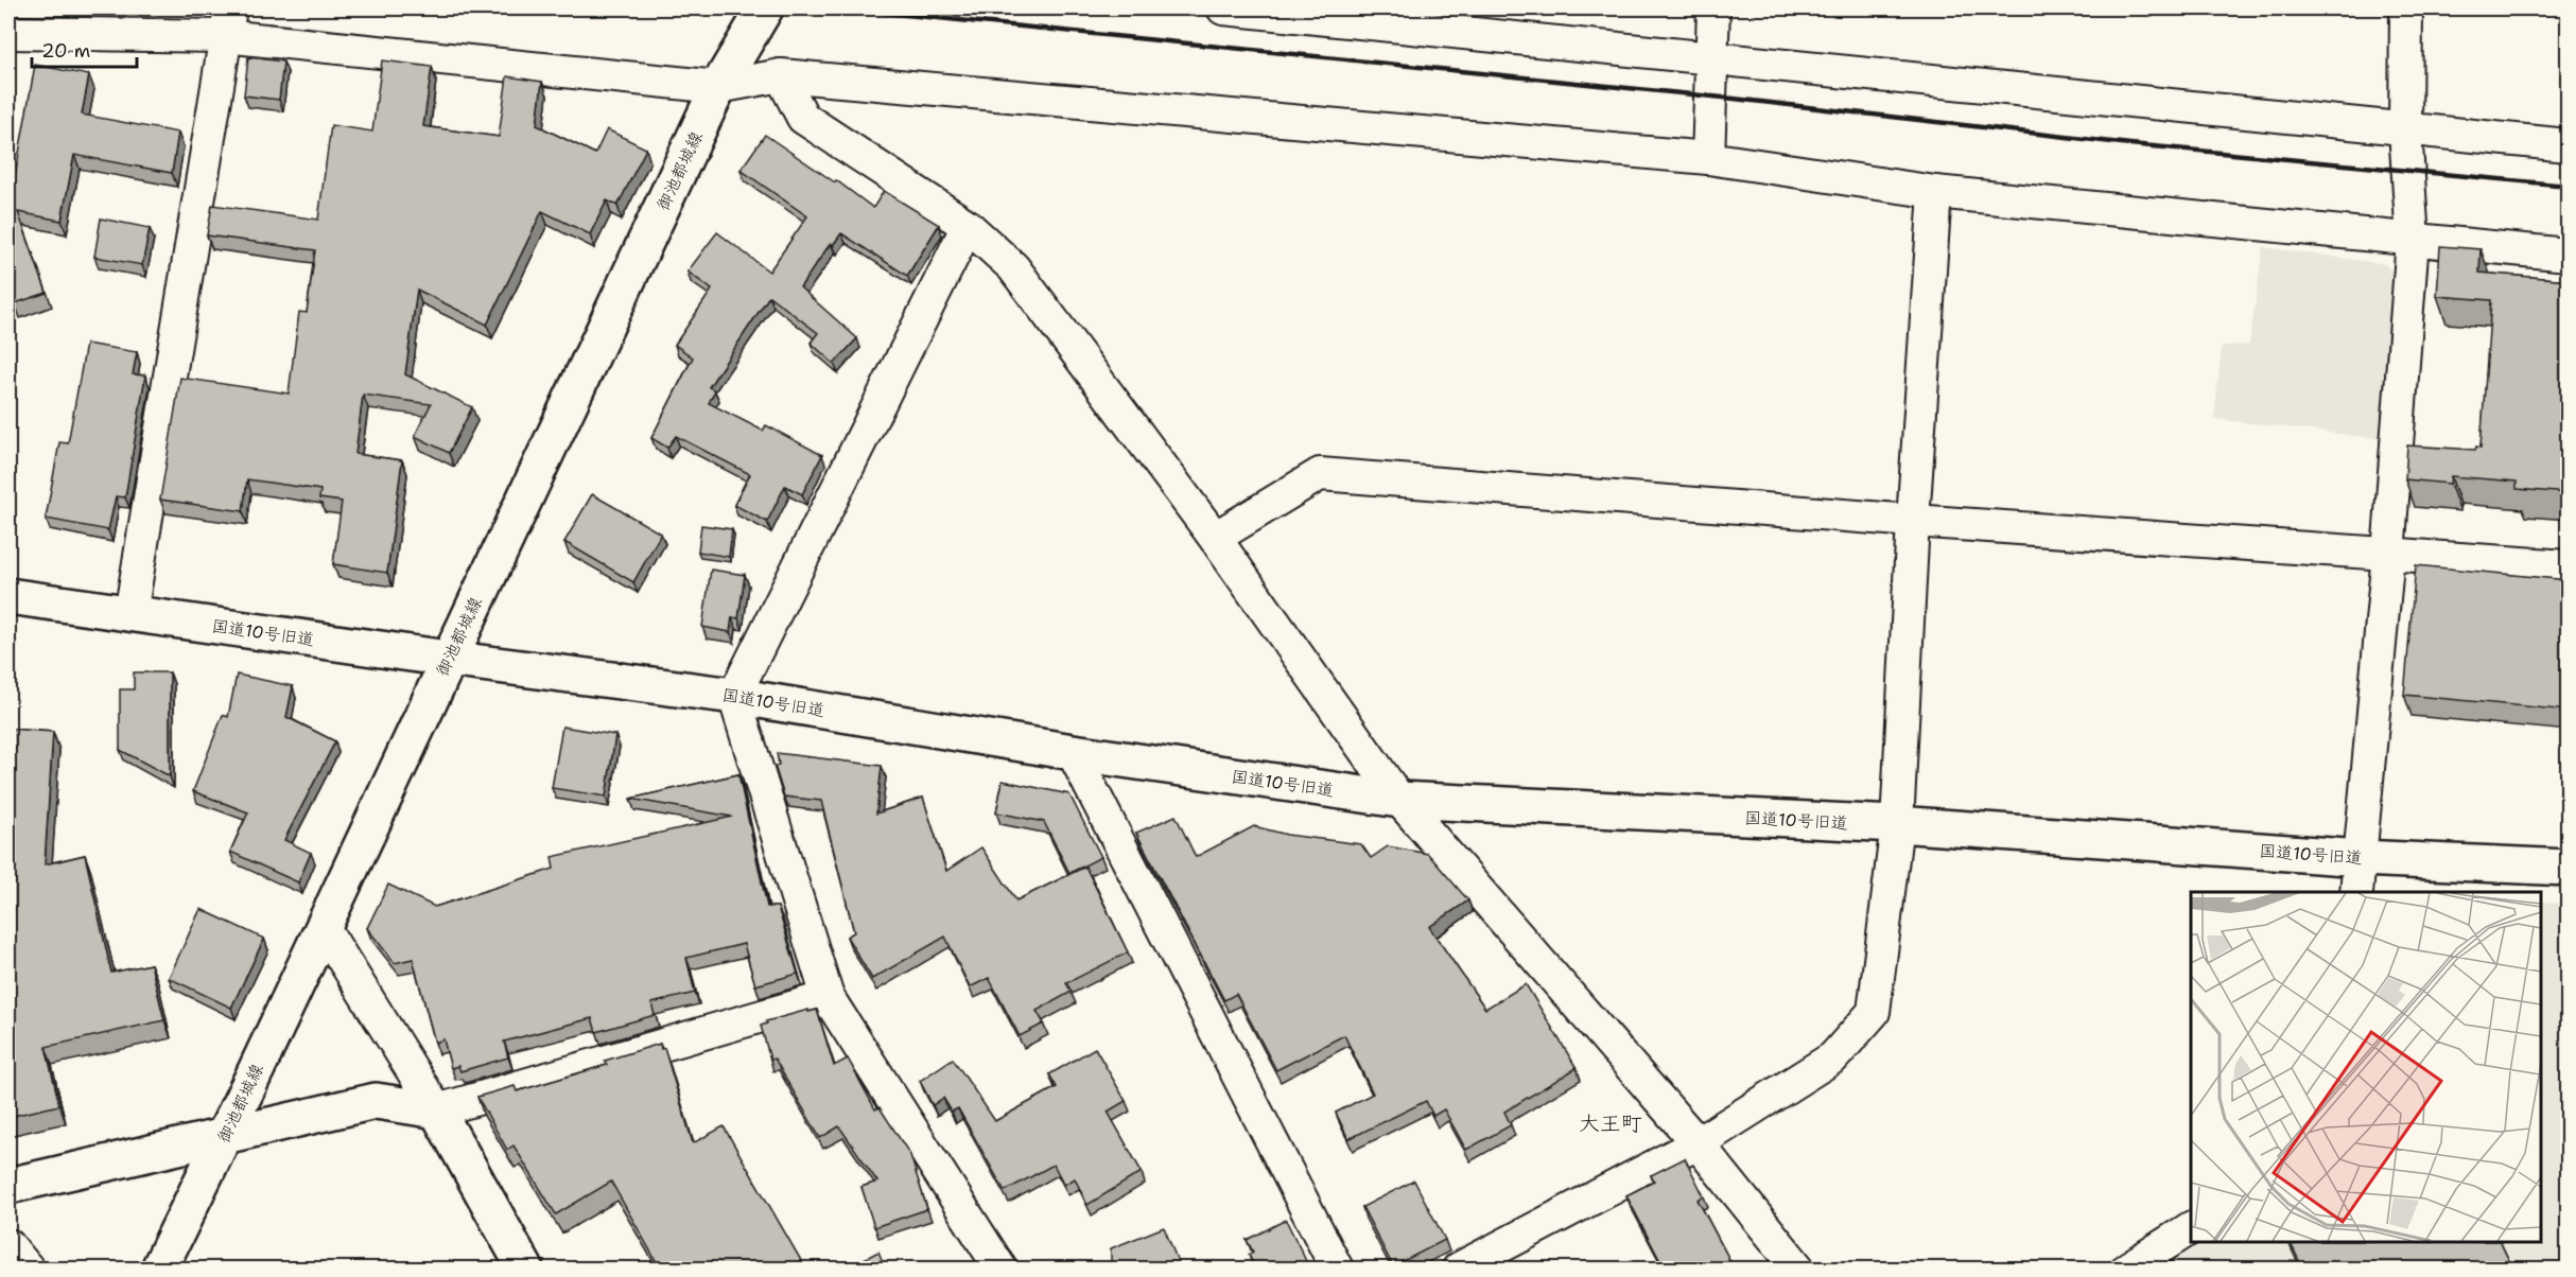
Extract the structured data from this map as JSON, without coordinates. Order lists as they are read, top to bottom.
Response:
{
  "streets": {
    "street": ["御池都城線", "国道10号旧道"]
  },
  "crossings": [
    ["御池都城線", "国道10号旧道"]
  ],
  "districts": ["大王町"],
  "scale_bar": "20 m"
}
